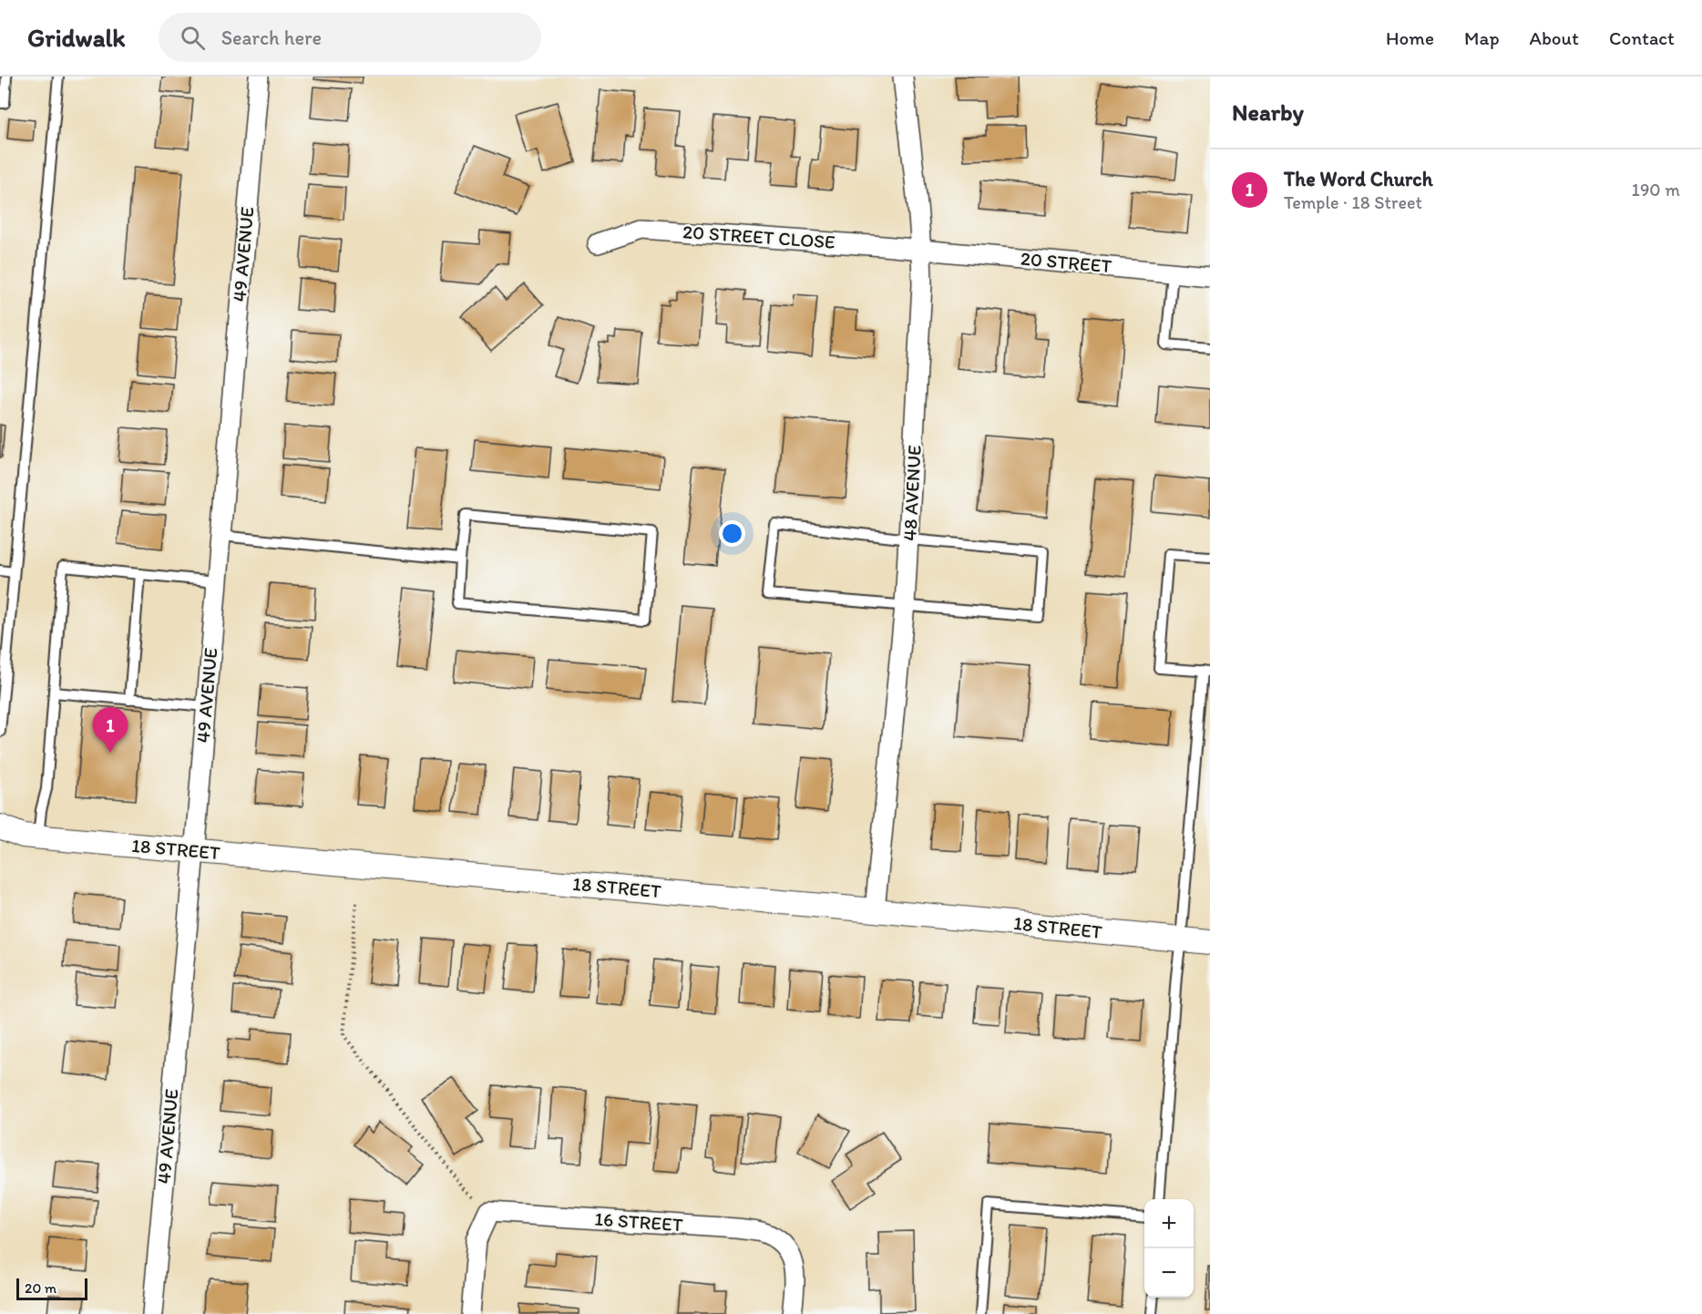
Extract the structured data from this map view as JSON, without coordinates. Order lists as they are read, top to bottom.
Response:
{
  "streets": {
    "street": [
      "20 STREET CLOSE",
      "49 AVENUE",
      "20 STREET",
      "48 AVENUE",
      "18 STREET",
      "16 STREET"
    ]
  },
  "crossings": [
    ["20 STREET CLOSE", "20 STREET"],
    ["20 STREET CLOSE", "48 AVENUE"],
    ["49 AVENUE", "18 STREET"],
    ["20 STREET", "48 AVENUE"],
    ["48 AVENUE", "18 STREET"]
  ],
  "scale_bar": "20 m",
  "page": {
    "header": "Gridwalk",
    "search": "Search here",
    "nav": [
      "Home",
      "Map",
      "About",
      "Contact"
    ],
    "heading": "Nearby",
    "list": [
      {
        "mark": "1",
        "name": "The Word Church",
        "note": "Temple · 18 Street",
        "value": "190 m"
      }
    ],
    "pins": "1",
    "map_buttons": ["+", "−"],
    "scale": "20 m"
  }
}
